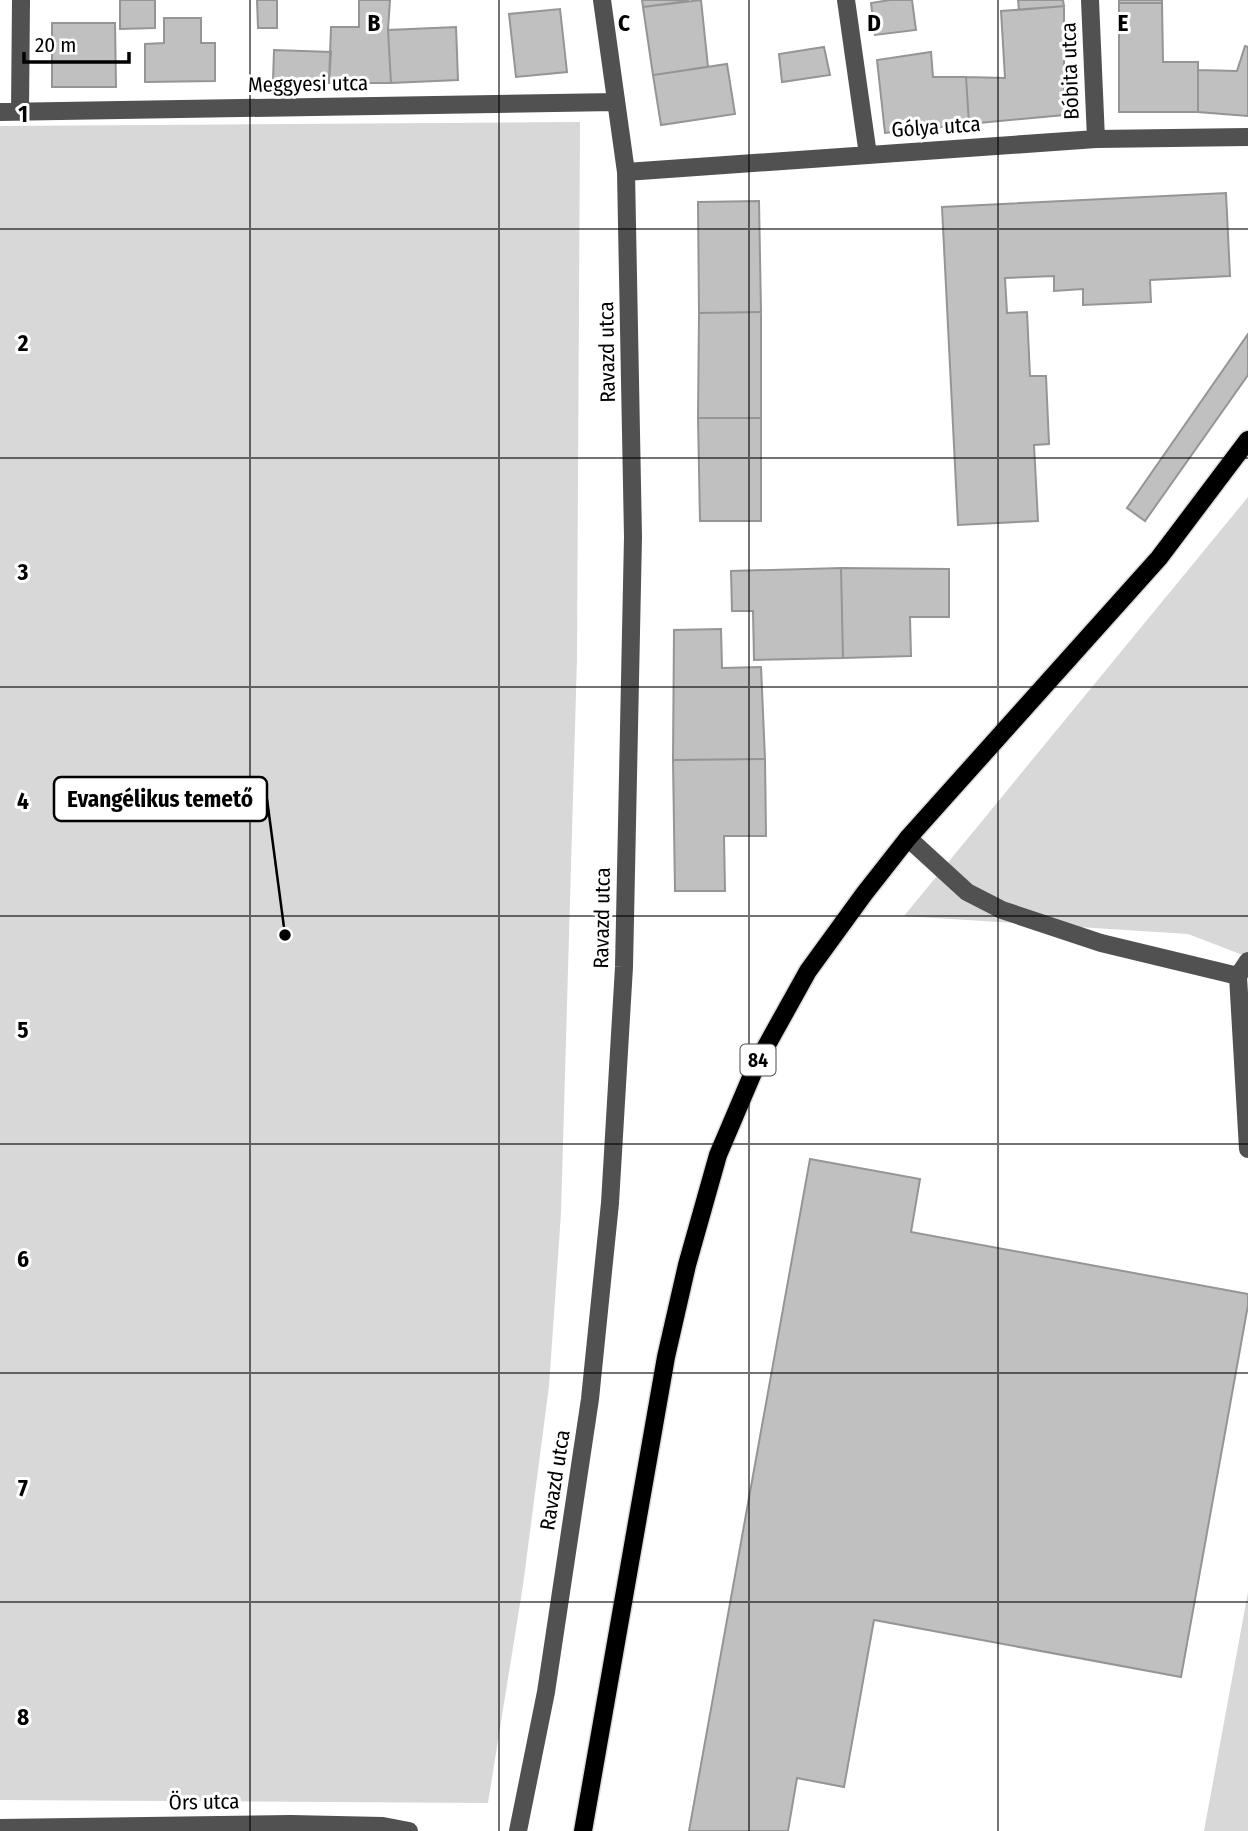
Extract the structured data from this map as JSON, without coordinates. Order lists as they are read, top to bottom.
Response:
{
  "streets": {
    "main road": ["84"],
    "street": [
      "Bóbita utca",
      "Meggyesi utca",
      "Gólya utca",
      "Ravazd utca",
      "Örs utca"
    ]
  },
  "crossings": [
    ["Bóbita utca", "Gólya utca"],
    ["Meggyesi utca", "Ravazd utca"],
    ["Gólya utca", "Ravazd utca"]
  ],
  "places": ["Evangélikus temető"],
  "scale_bar": "20 m",
  "grid": {
    "columns": [
      "B",
      "C",
      "D",
      "E"
    ],
    "rows": [
      "1",
      "2",
      "3",
      "4",
      "5",
      "6",
      "7",
      "8"
    ]
  }
}
